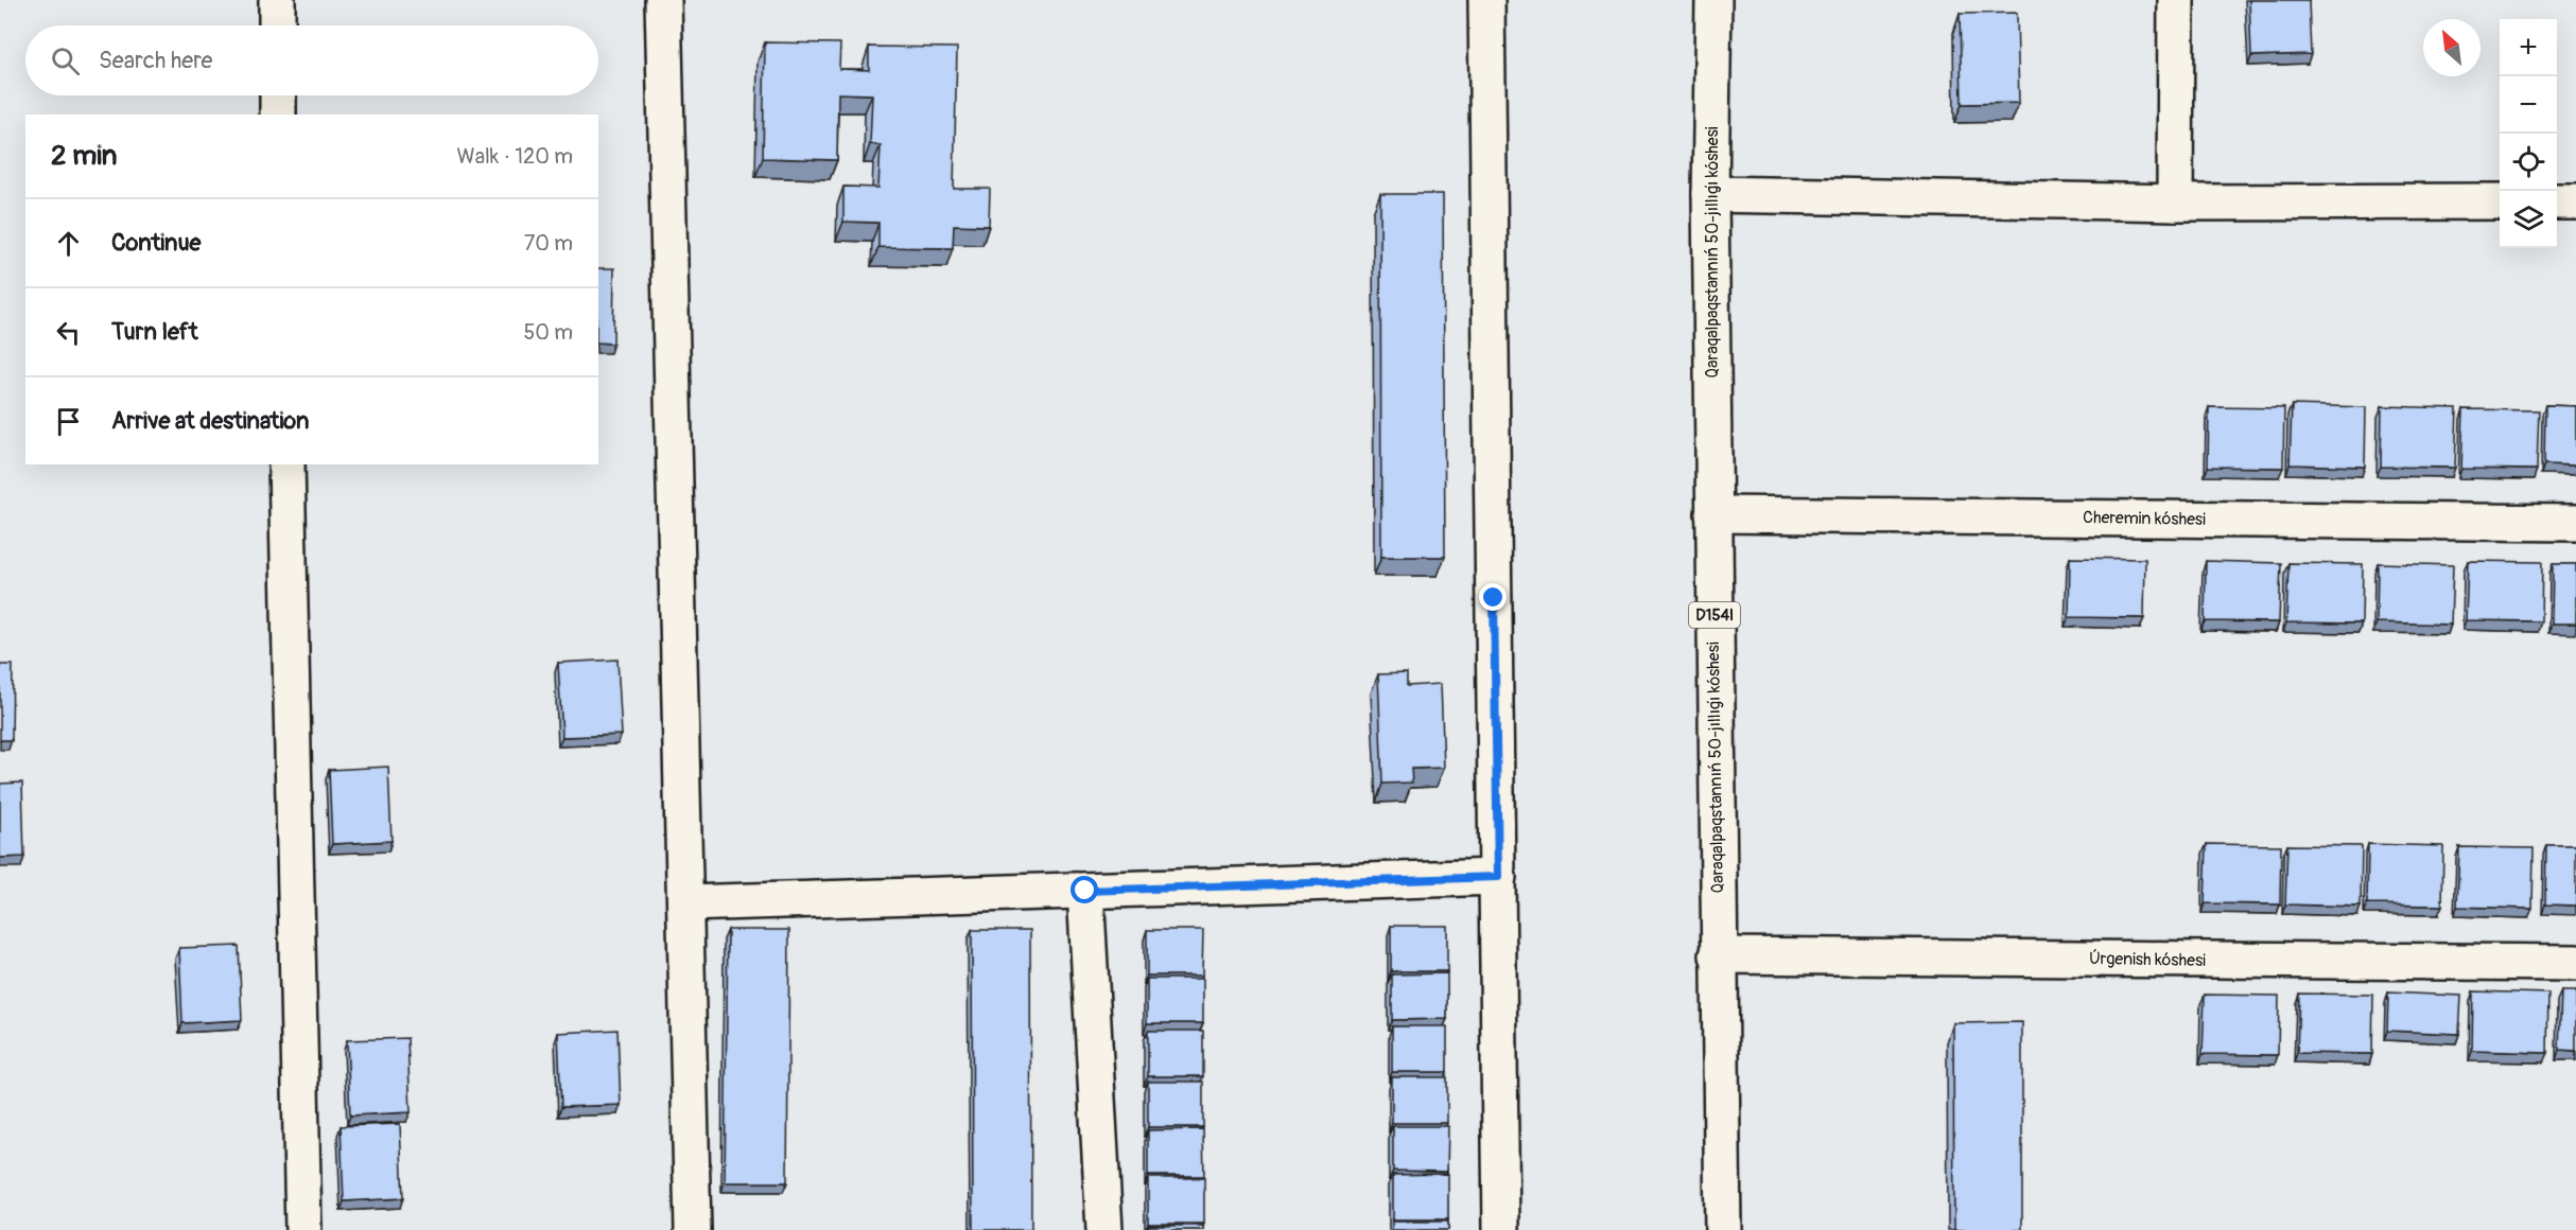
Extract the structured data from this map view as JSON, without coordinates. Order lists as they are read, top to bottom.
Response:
{
  "streets": {
    "street": [
      "Qaraqalpaqstannıń 50-jıllıǵı kóshesi",
      "Cheremin kóshesi",
      "D154l",
      "Úrgenish kóshesi"
    ]
  },
  "crossings": [
    ["Qaraqalpaqstannıń 50-jıllıǵı kóshesi", "Cheremin kóshesi"],
    ["Qaraqalpaqstannıń 50-jıllıǵı kóshesi", "Úrgenish kóshesi"]
  ],
  "north": "top left",
  "page": {
    "map_buttons": ["+", "−"],
    "search": "Search here",
    "heading": ["2 min", "Walk · 120 m"],
    "list": [
      ["Continue", "70 m"],
      ["Turn left", "50 m"],
      "Arrive at destination"
    ]
  }
}
